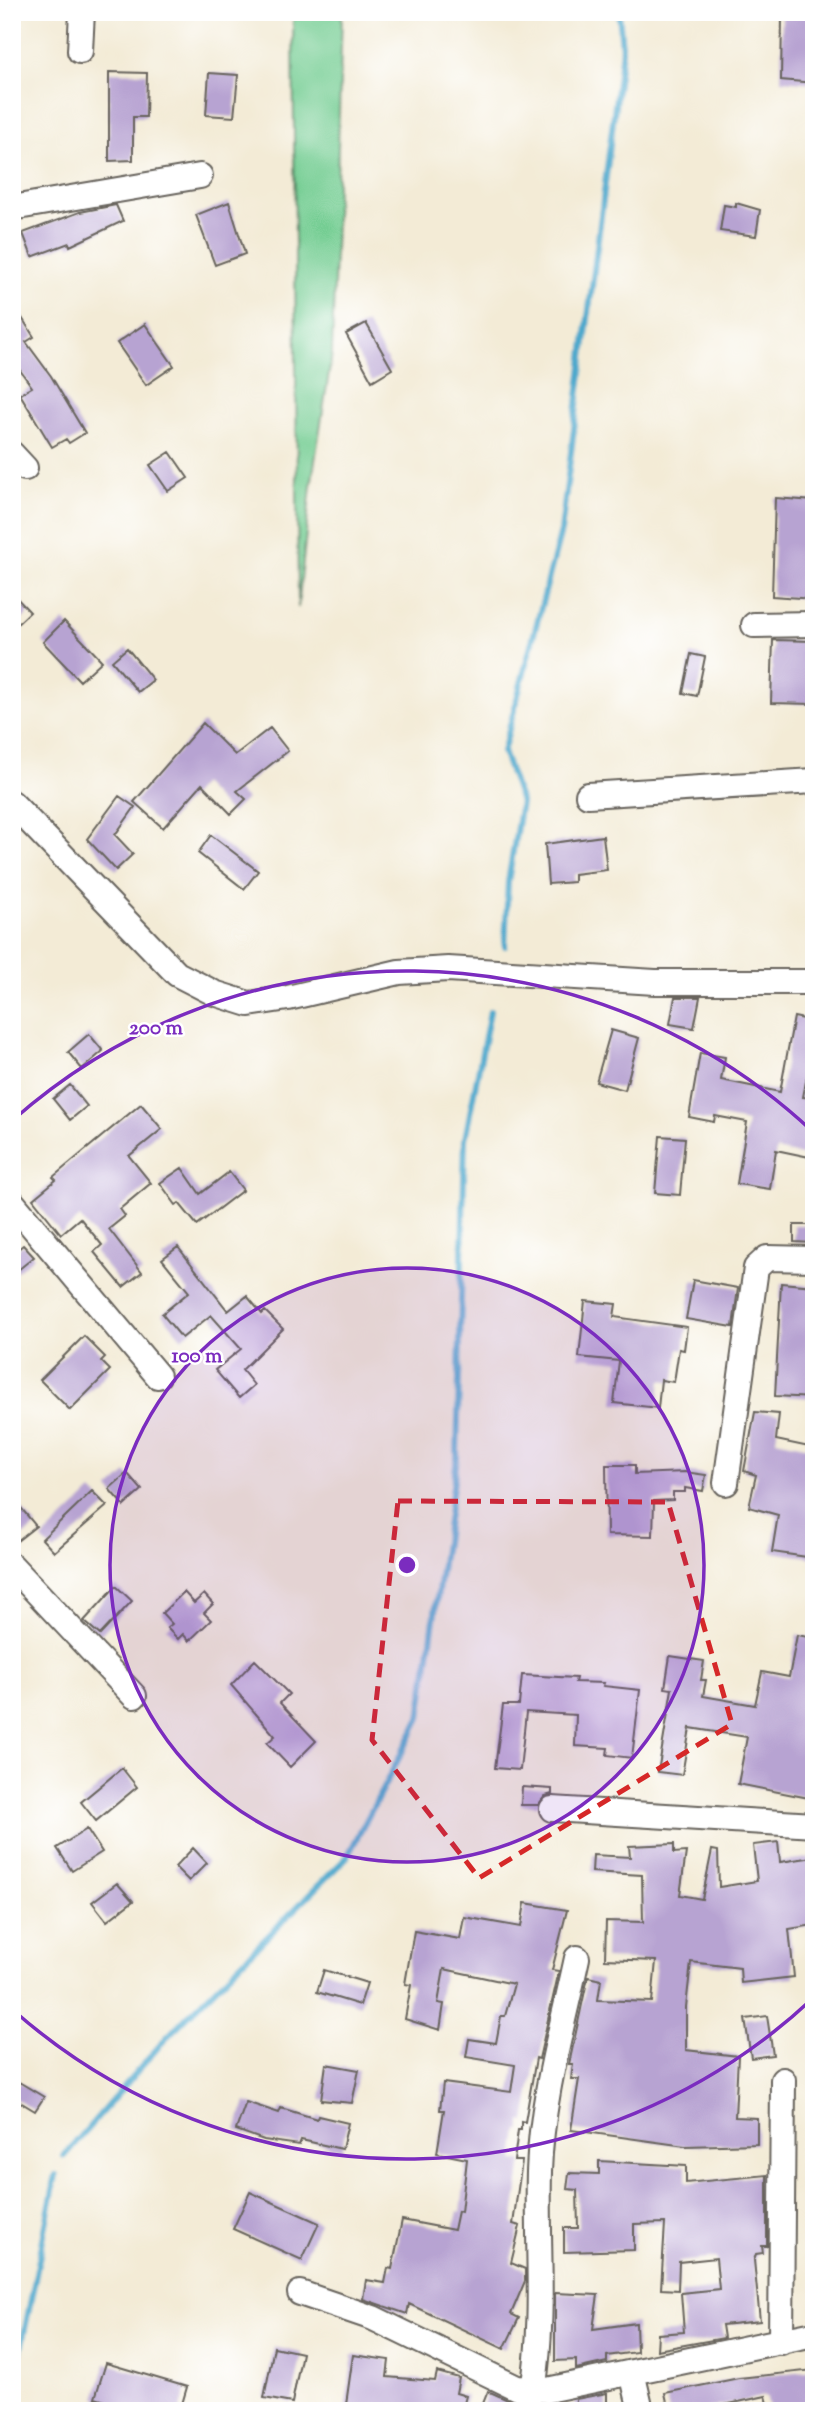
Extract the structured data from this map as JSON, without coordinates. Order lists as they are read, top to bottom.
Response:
{
  "rings": ["200 m", "100 m"]
}
